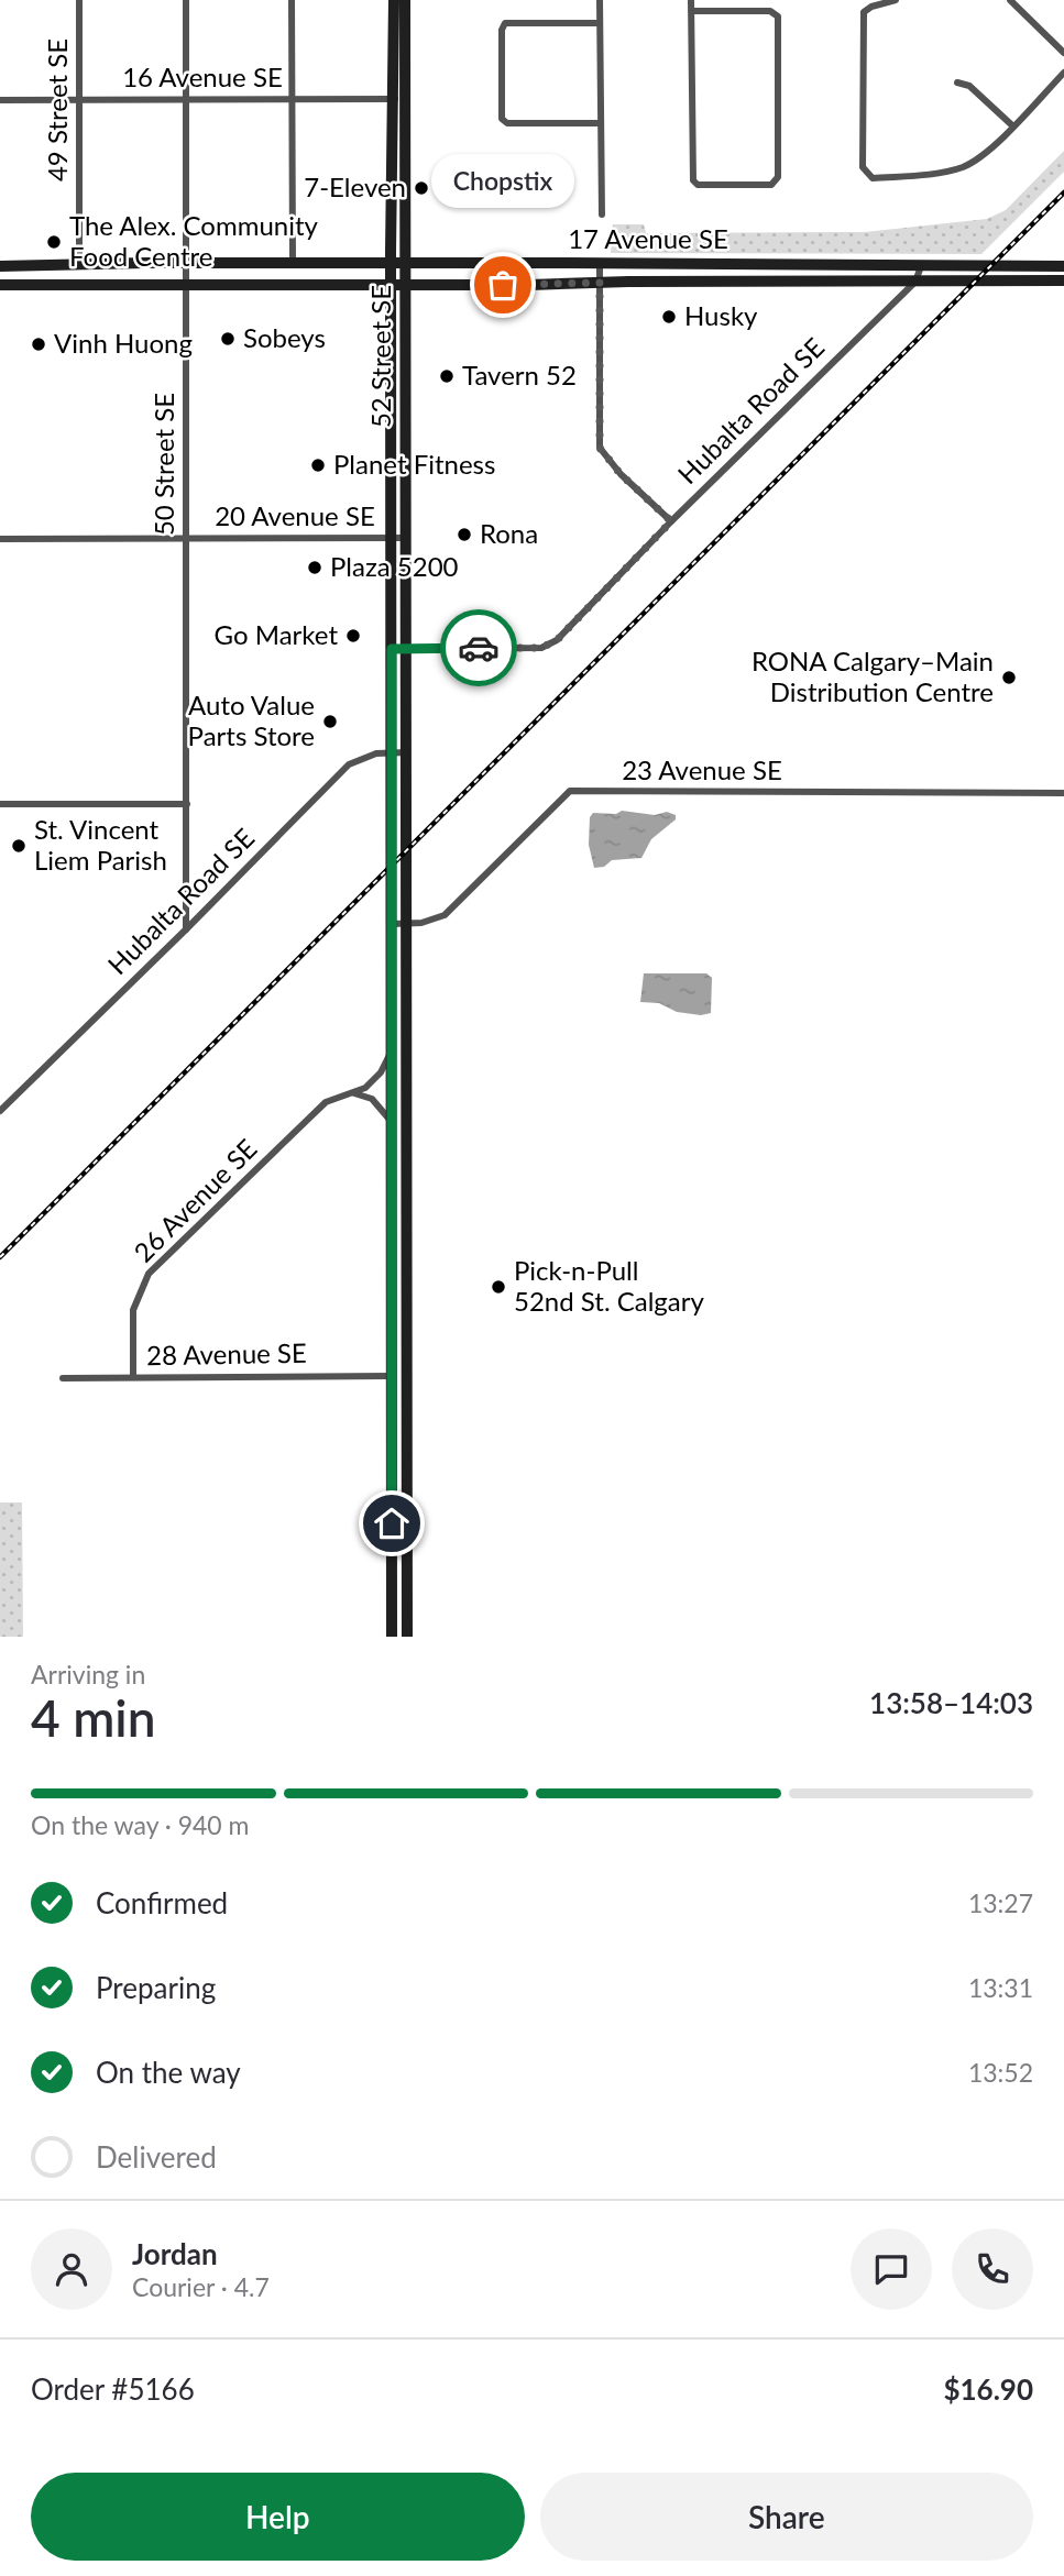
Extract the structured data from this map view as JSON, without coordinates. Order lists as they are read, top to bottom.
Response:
{
  "streets": {
    "main road": ["17 Avenue SE", "52 Street SE"],
    "street": [
      "16 Avenue SE",
      "49 Street SE",
      "Hubalta Road SE",
      "50 Street SE",
      "20 Avenue SE",
      "23 Avenue SE",
      "26 Avenue SE",
      "28 Avenue SE"
    ]
  },
  "crossings": [
    ["16 Avenue SE", "49 Street SE"],
    ["16 Avenue SE", "52 Street SE"],
    ["16 Avenue SE", "50 Street SE"],
    ["49 Street SE", "17 Avenue SE"],
    ["17 Avenue SE", "52 Street SE"],
    ["17 Avenue SE", "Hubalta Road SE"],
    ["17 Avenue SE", "50 Street SE"],
    ["52 Street SE", "Hubalta Road SE"],
    ["52 Street SE", "20 Avenue SE"],
    ["52 Street SE", "23 Avenue SE"],
    ["52 Street SE", "26 Avenue SE"],
    ["52 Street SE", "28 Avenue SE"],
    ["Hubalta Road SE", "50 Street SE"],
    ["50 Street SE", "20 Avenue SE"],
    ["26 Avenue SE", "28 Avenue SE"]
  ],
  "places": [
    "7-Eleven",
    "The Alex. Community Food Centre",
    "Chopstix",
    "Husky",
    "Sobeys",
    "Vinh Huong",
    "Tavern 52",
    "Planet Fitness",
    "Rona",
    "Plaza 5200",
    "Go Market",
    "RONA Calgary–Main Distribution Centre",
    "Auto Value Parts Store",
    "St. Vincent Liem Parish",
    "Pick-n-Pull 52nd St. Calgary"
  ],
  "page": {
    "bubble": "Chopstix",
    "heading": ["4 min", "Arriving in", "13:58–14:03"],
    "panel": [
      "Jordan",
      "Courier · 4.7",
      "Order #5166",
      "$16.90"
    ],
    "bar": "On the way · 940 m",
    "list": [
      ["Confirmed", "13:27"],
      ["Preparing", "13:31"],
      ["On the way", "13:52"],
      "Delivered"
    ],
    "buttons": ["Help", "Share"]
  }
}
